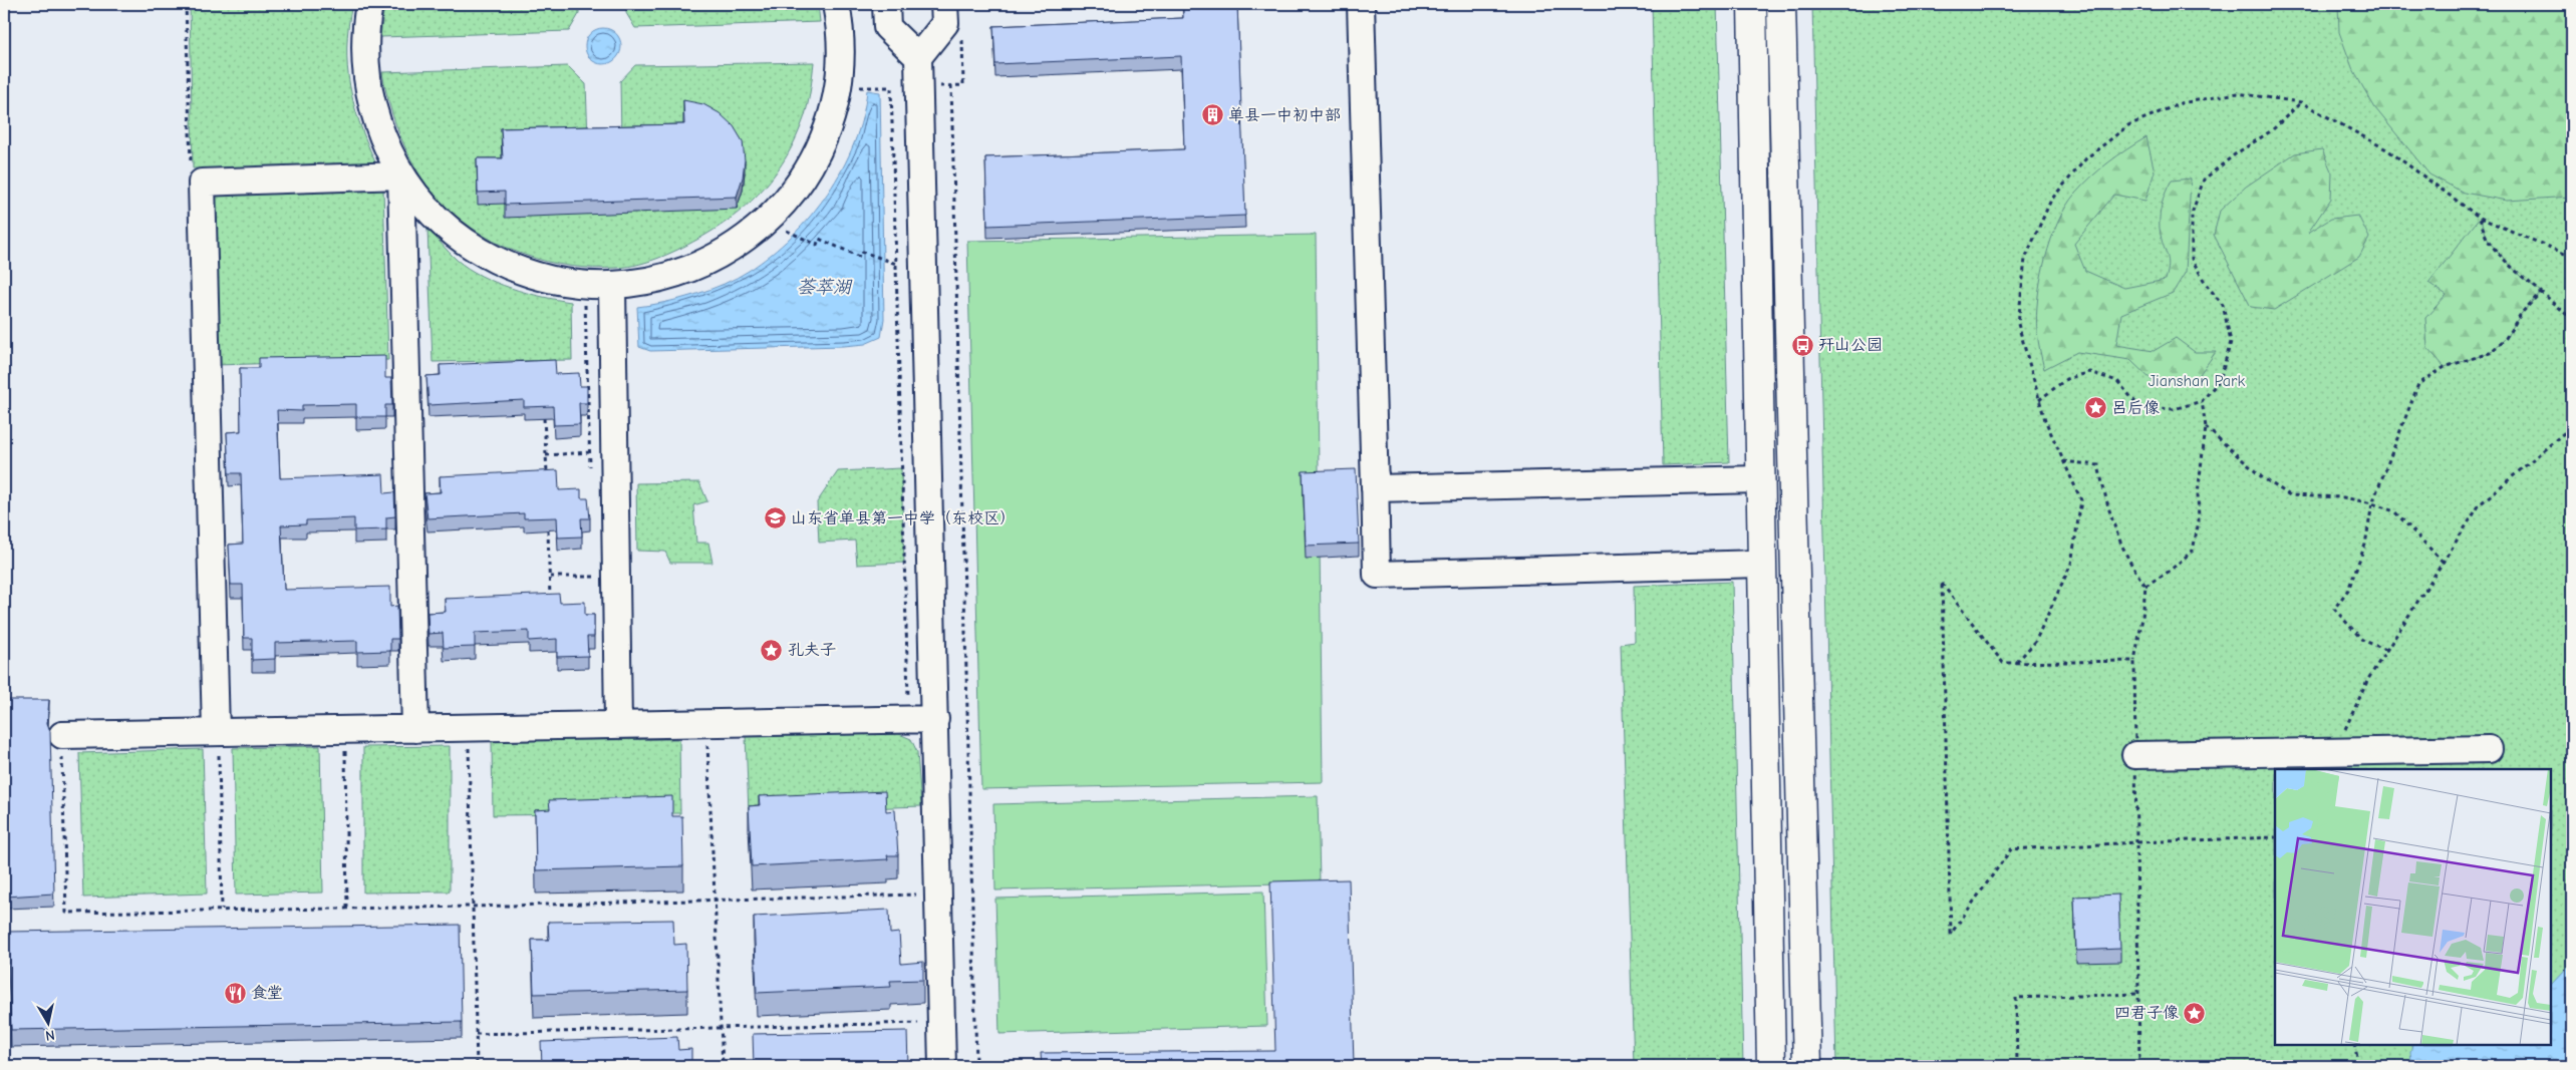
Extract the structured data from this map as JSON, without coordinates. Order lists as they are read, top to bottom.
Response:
{
  "water": ["荟萃湖"],
  "parks": ["Jianshan Park"],
  "places": {
    "building": ["单县一中初中部"],
    "bus stop": ["幵山公园"],
    "place": ["吕后像", "孔夫子", "四君子像"],
    "school or university": ["山东省单县第一中学（东校区）"],
    "restaurant": ["食堂"]
  },
  "north": "bottom"
}
